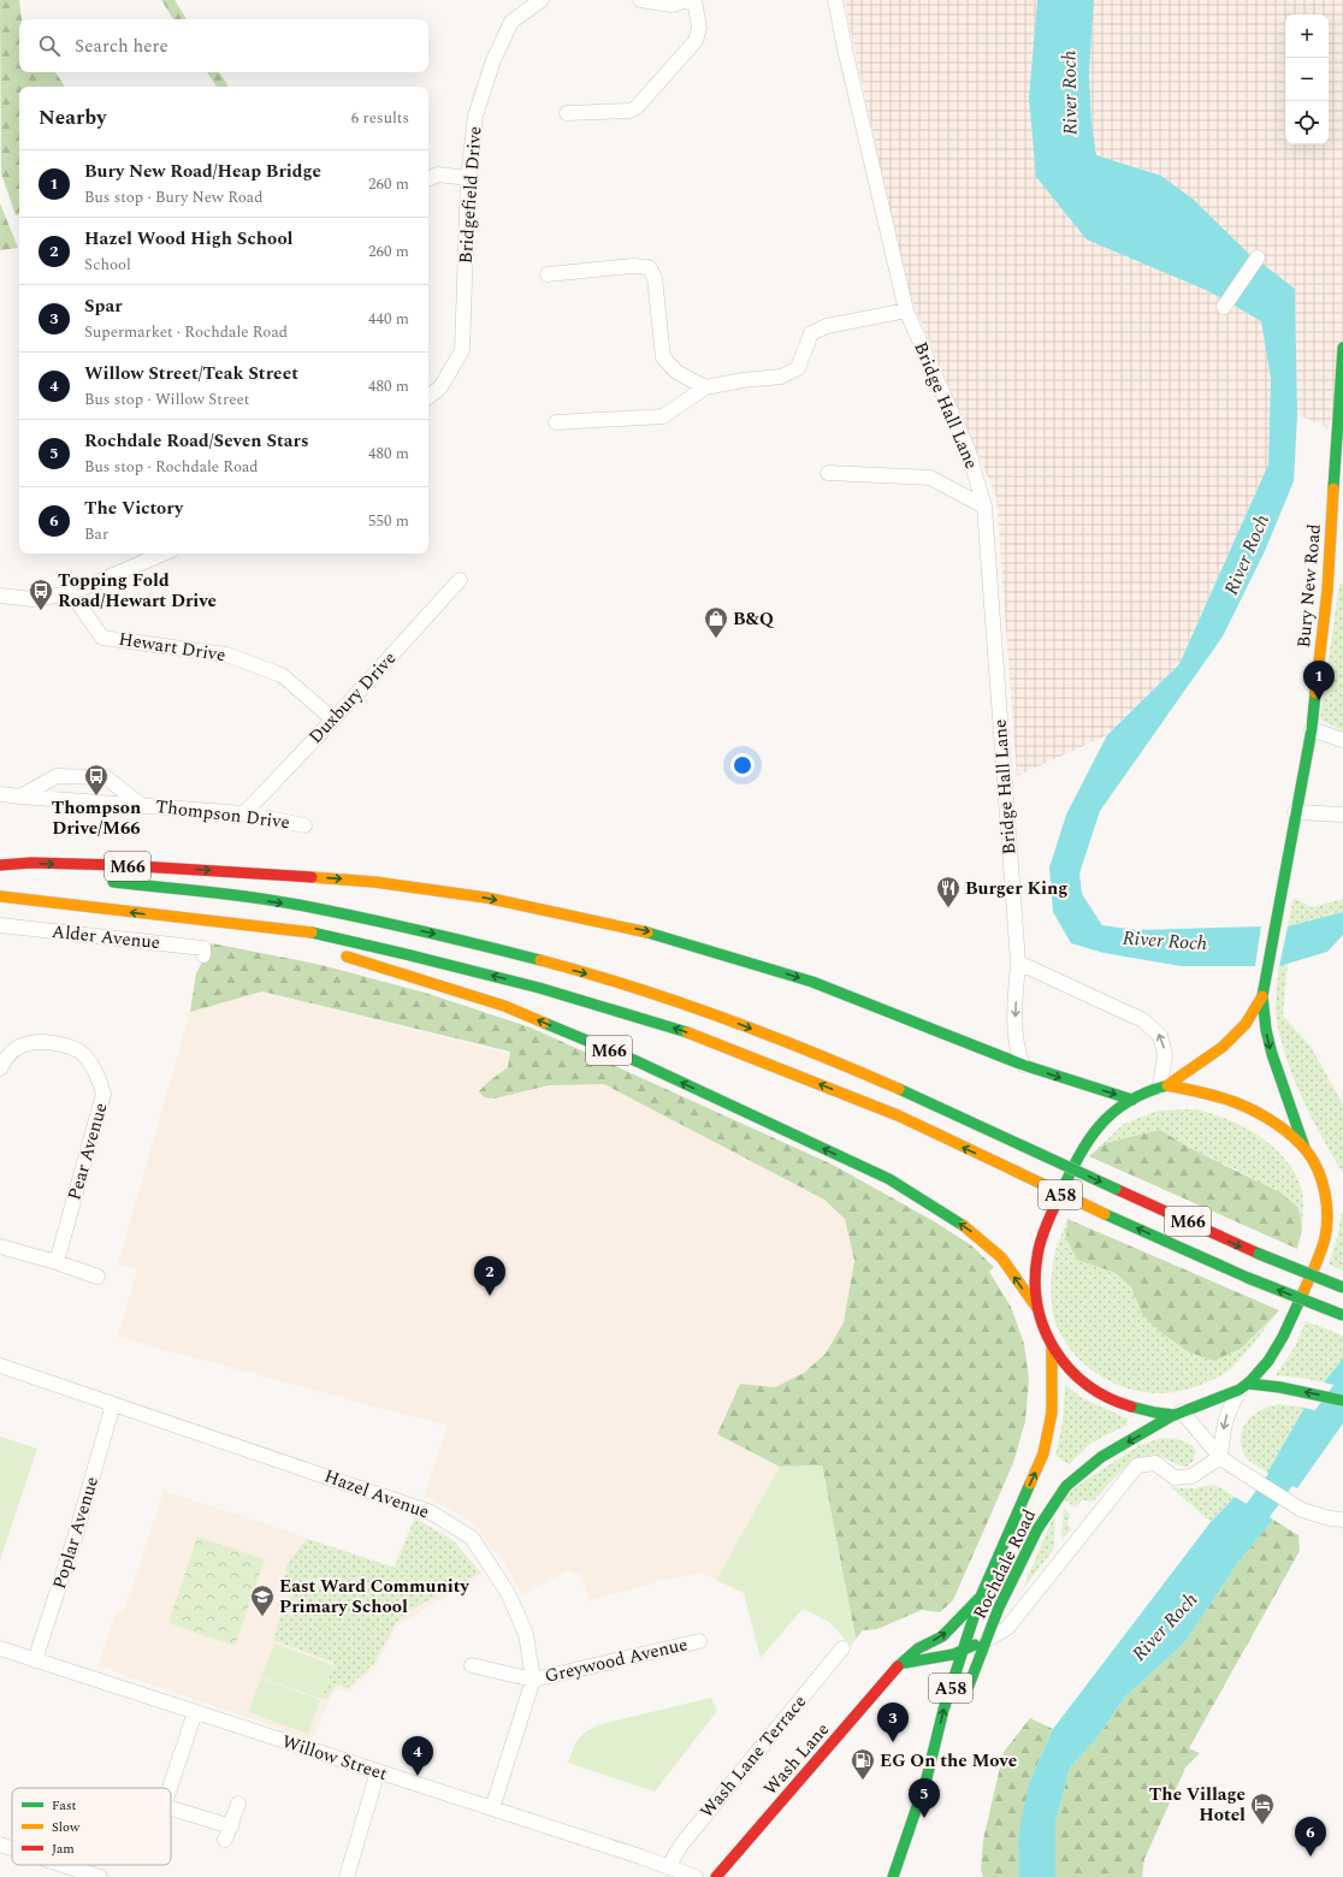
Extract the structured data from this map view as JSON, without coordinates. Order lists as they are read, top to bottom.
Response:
{
  "streets": {
    "main road": [
      "Bury New Road",
      "M66",
      "A58",
      "Rochdale Road",
      "Wash Lane"
    ],
    "street": [
      "Bridgefield Drive",
      "Bridge Hall Lane",
      "Hewart Drive",
      "Duxbury Drive",
      "Thompson Drive",
      "Alder Avenue",
      "Pear Avenue",
      "Hazel Avenue",
      "Poplar Avenue",
      "Greywood Avenue",
      "Wash Lane Terrace",
      "Willow Street"
    ]
  },
  "crossings": [
    ["Bridge Hall Lane", "M66"],
    ["Bury New Road", "A58"],
    ["Hewart Drive", "Duxbury Drive"],
    ["Duxbury Drive", "Thompson Drive"],
    ["M66", "A58"],
    ["A58", "Rochdale Road"],
    ["Hazel Avenue", "Poplar Avenue"],
    ["Hazel Avenue", "Greywood Avenue"],
    ["Hazel Avenue", "Willow Street"],
    ["Poplar Avenue", "Willow Street"],
    ["Rochdale Road", "Wash Lane"],
    ["Wash Lane Terrace", "Willow Street"]
  ],
  "water": ["River Roch"],
  "places": {
    "bus stop": ["Topping Fold Road/Hewart Drive", "Thompson Drive/M66"],
    "shop": ["B&Q"],
    "restaurant": ["Burger King"],
    "school or university": ["East Ward Community Primary School"],
    "fuel station": ["EG On the Move"],
    "hotel": ["The Village Hotel"]
  },
  "legend": ["Fast", "Slow", "Jam"],
  "page": {
    "map_buttons": ["+", "−"],
    "search": "Search here",
    "heading": ["Nearby", "6 results"],
    "list": [
      {
        "mark": "1",
        "name": "Bury New Road/Heap Bridge",
        "note": "Bus stop · Bury New Road",
        "value": "260 m"
      },
      {
        "mark": "2",
        "name": "Hazel Wood High School",
        "note": "School",
        "value": "260 m"
      },
      {
        "mark": "3",
        "name": "Spar",
        "note": "Supermarket · Rochdale Road",
        "value": "440 m"
      },
      {
        "mark": "4",
        "name": "Willow Street/Teak Street",
        "note": "Bus stop · Willow Street",
        "value": "480 m"
      },
      {
        "mark": "5",
        "name": "Rochdale Road/Seven Stars",
        "note": "Bus stop · Rochdale Road",
        "value": "480 m"
      },
      {
        "mark": "6",
        "name": "The Victory",
        "note": "Bar",
        "value": "550 m"
      }
    ],
    "pins": [
      "1",
      "2",
      "3",
      "4",
      "5",
      "6"
    ]
  }
}
